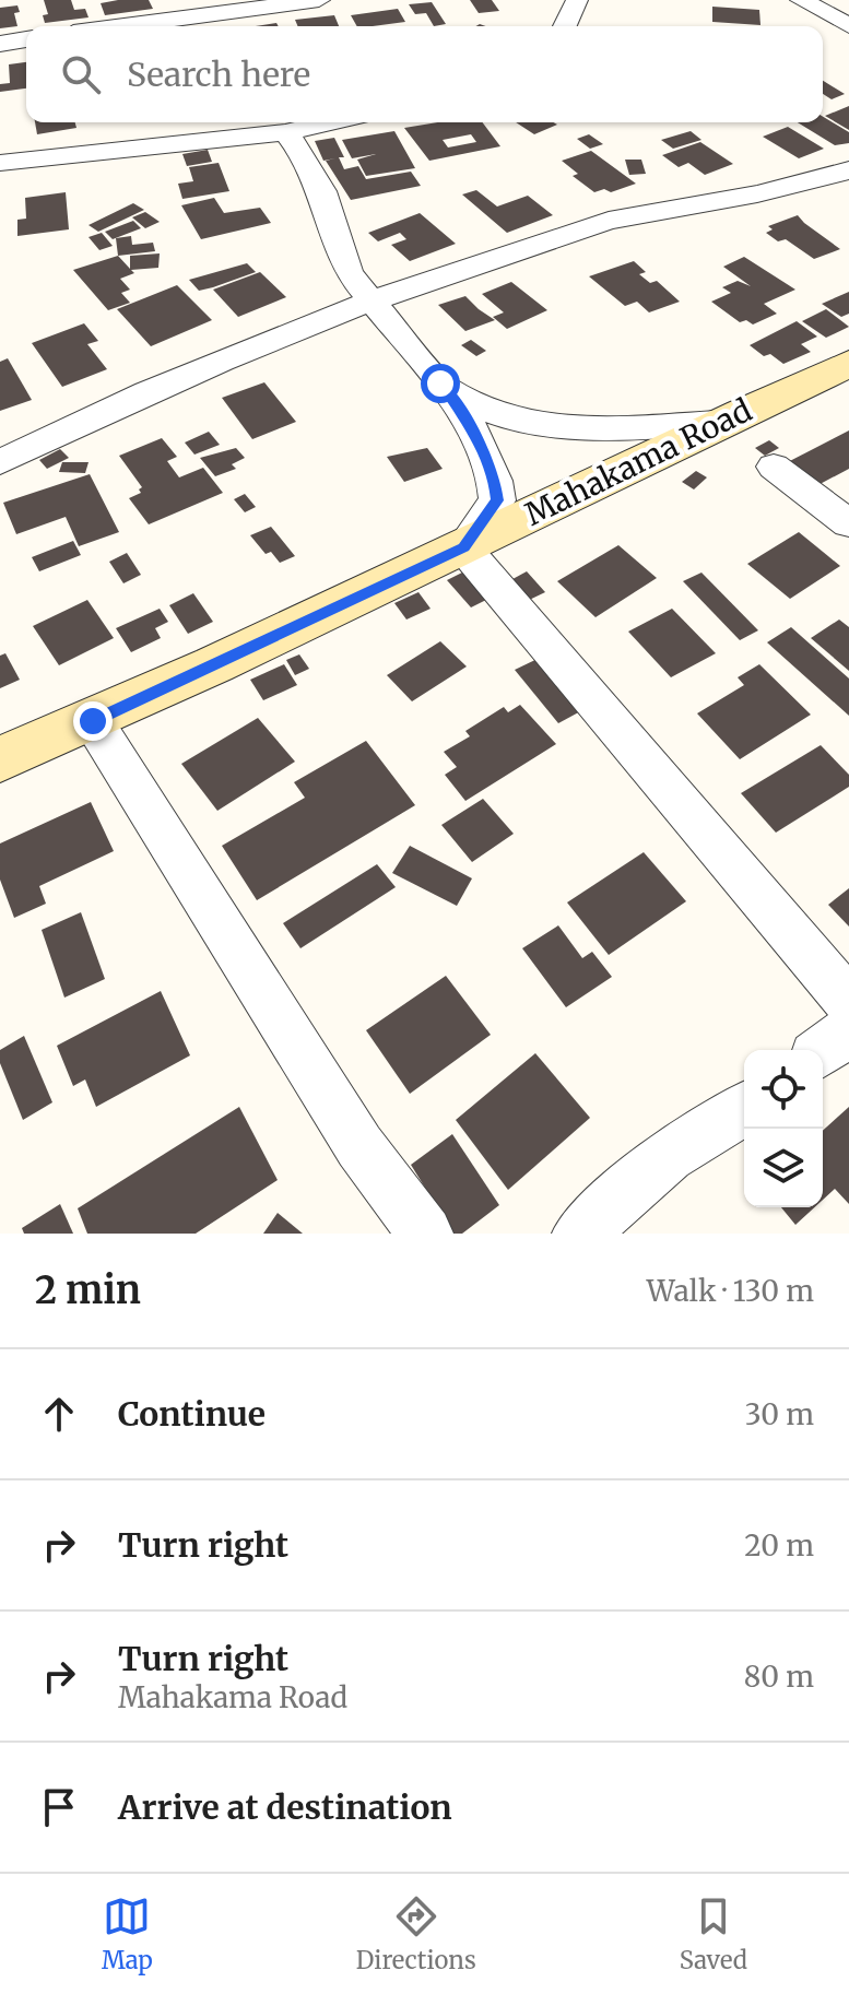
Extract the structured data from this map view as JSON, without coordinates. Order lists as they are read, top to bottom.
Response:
{
  "streets": {
    "street": ["Mahakama Road"]
  },
  "page": {
    "search": "Search here",
    "heading": ["2 min", "Walk · 130 m"],
    "list": [
      ["Continue", "30 m"],
      ["Turn right", "20 m"],
      ["Turn right", "Mahakama Road", "80 m"],
      "Arrive at destination"
    ],
    "nav": ["Map", "Directions", "Saved"]
  }
}
